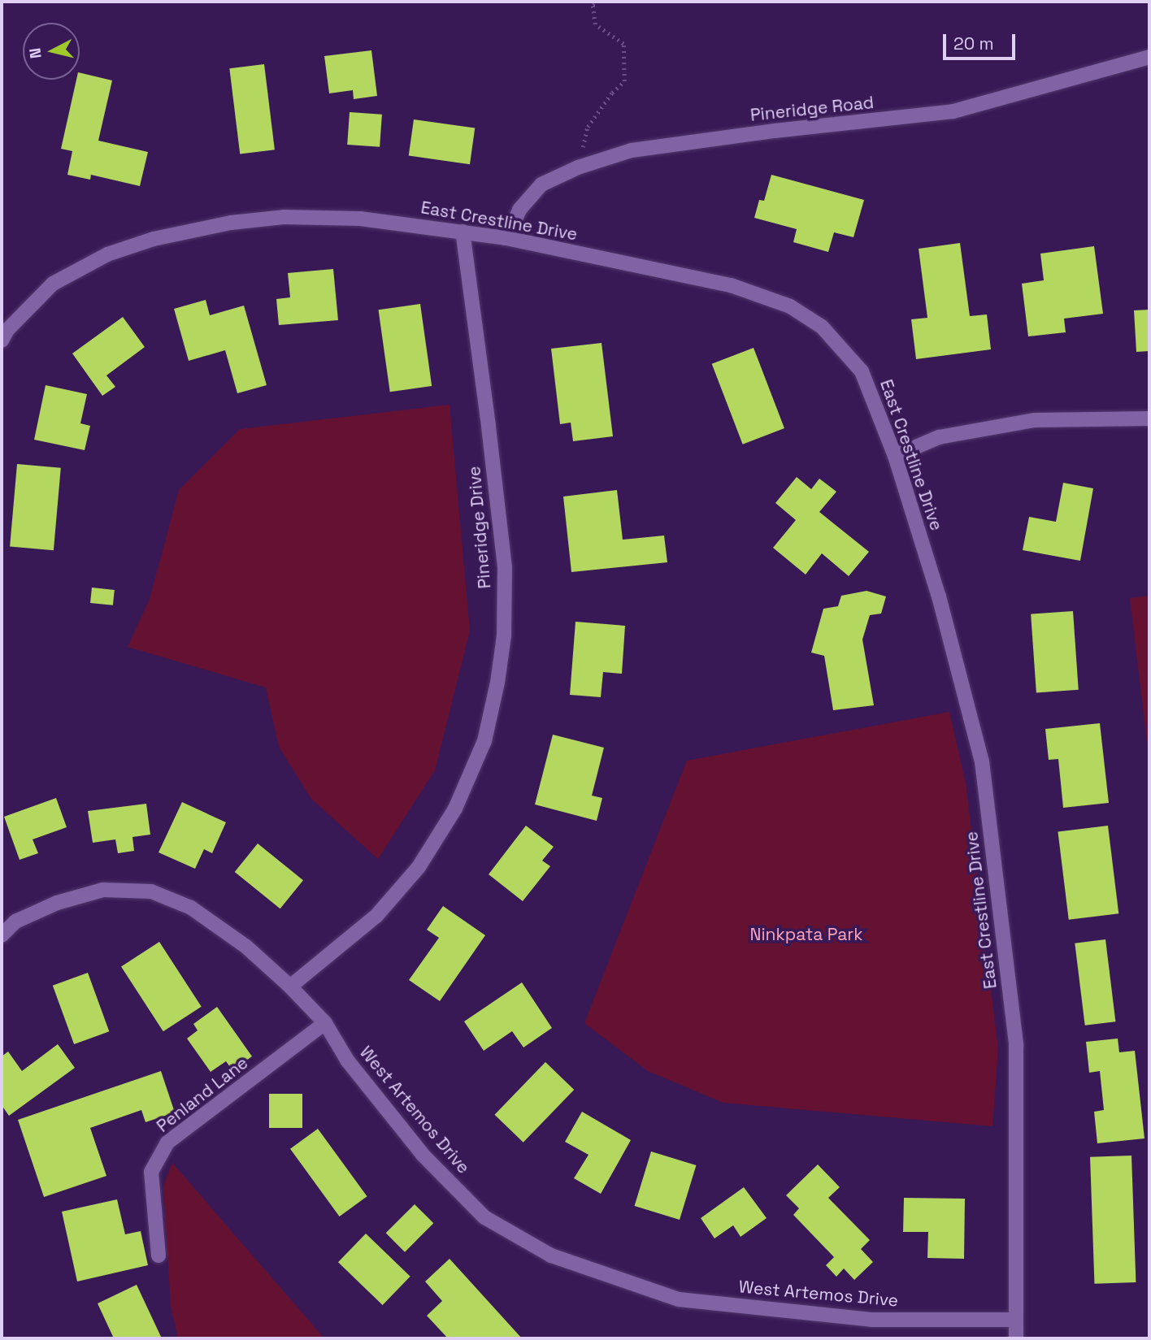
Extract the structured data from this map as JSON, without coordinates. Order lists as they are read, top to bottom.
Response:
{
  "streets": {
    "street": [
      "Pineridge Road",
      "East Crestline Drive",
      "Pineridge Drive",
      "Penland Lane",
      "West Artemos Drive"
    ]
  },
  "crossings": [
    ["Pineridge Road", "East Crestline Drive"],
    ["East Crestline Drive", "Pineridge Drive"],
    ["East Crestline Drive", "West Artemos Drive"],
    ["Pineridge Drive", "West Artemos Drive"],
    ["Penland Lane", "West Artemos Drive"]
  ],
  "parks": ["Ninkpata Park"],
  "scale_bar": "20 m",
  "north": "left"
}
